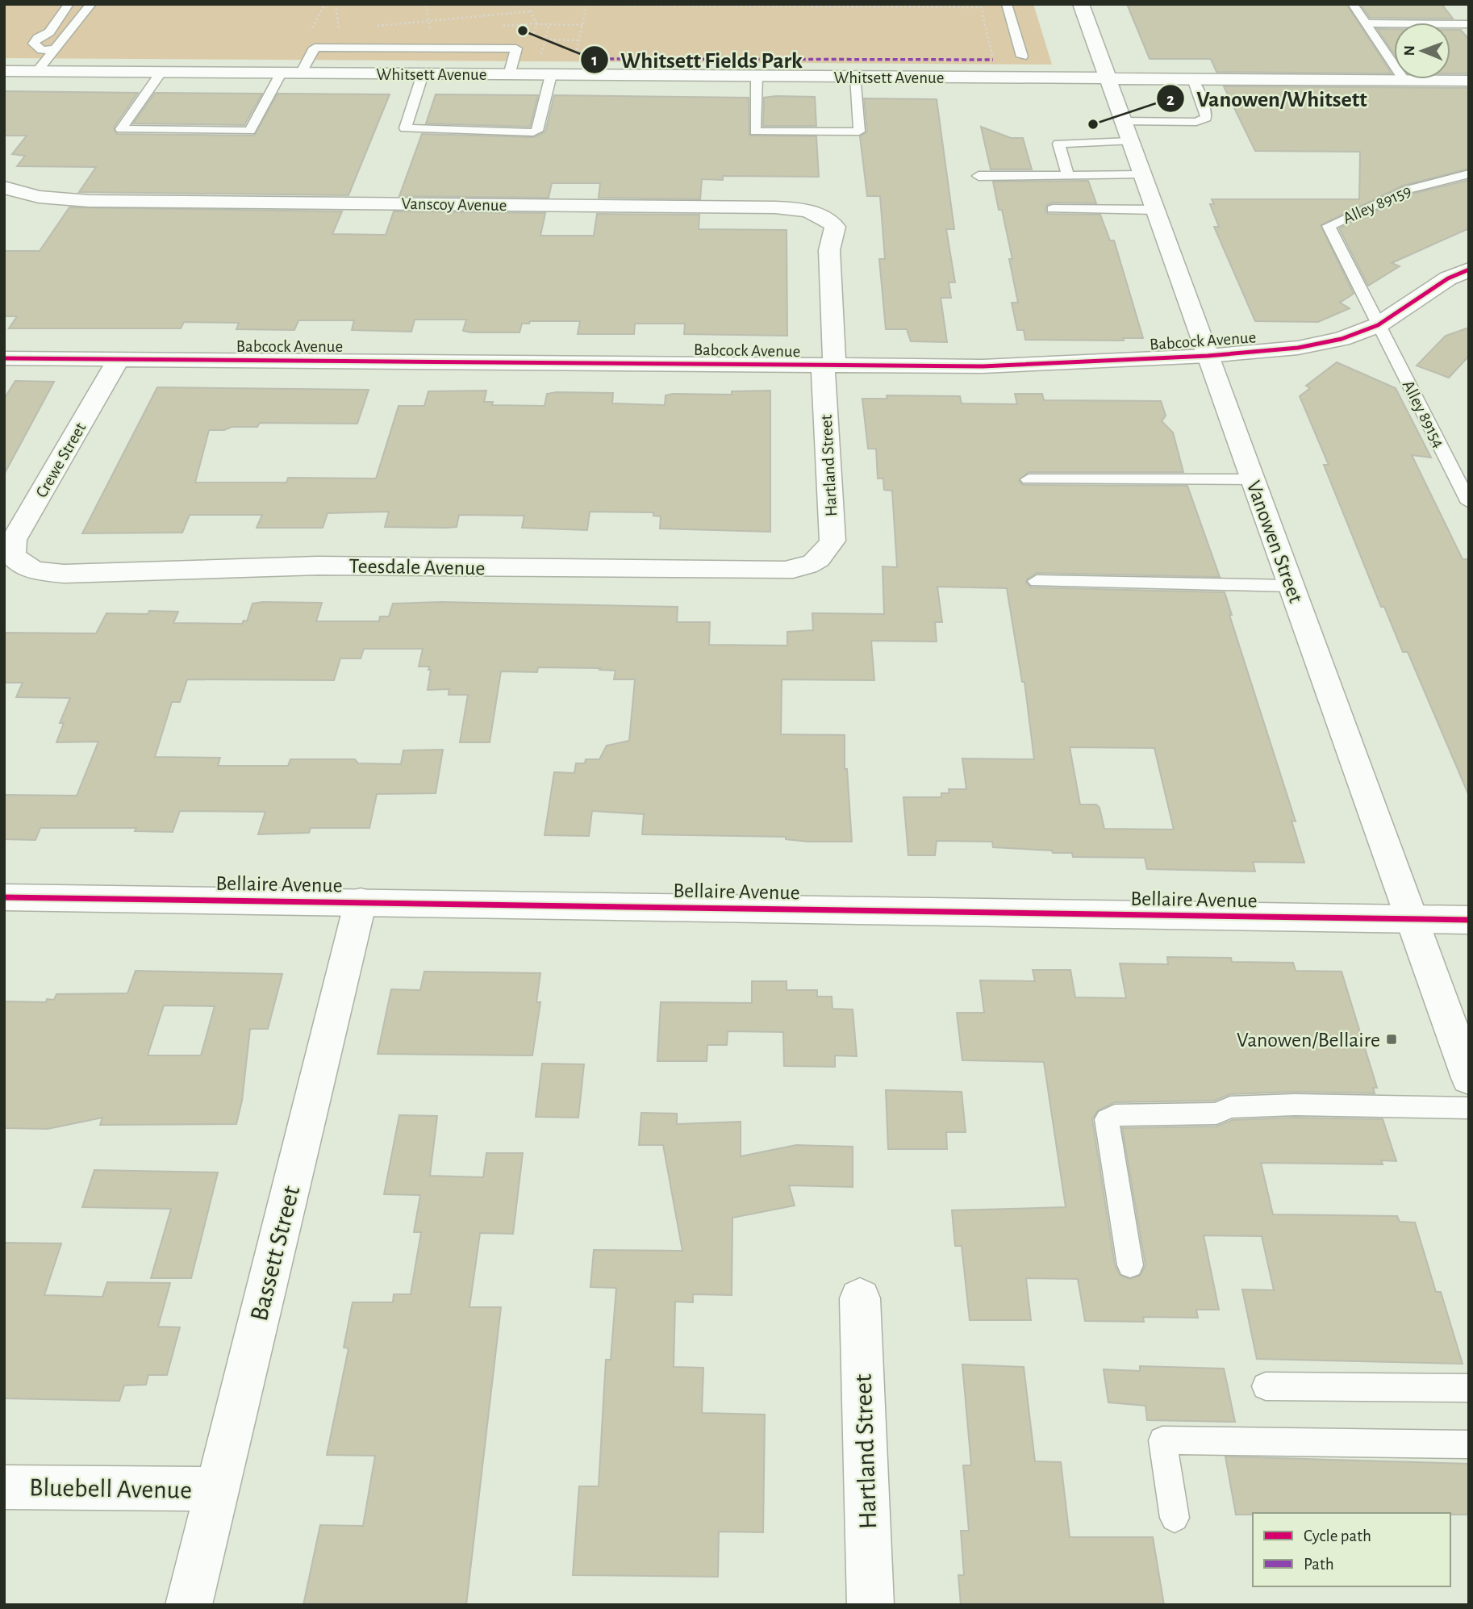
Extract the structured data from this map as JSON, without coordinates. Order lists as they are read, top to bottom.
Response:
{
  "streets": {
    "street": [
      "Whitsett Avenue",
      "Vanscoy Avenue",
      "Babcock Avenue",
      "Crewe Street",
      "Hartland Street",
      "Vanowen Street",
      "Teesdale Avenue",
      "Bellaire Avenue",
      "Bassett Street",
      "Bluebell Avenue"
    ],
    "lane": ["Alley 89159", "Alley 89154"]
  },
  "crossings": [
    ["Whitsett Avenue", "Vanowen Street"],
    ["Vanscoy Avenue", "Hartland Street"],
    ["Alley 89159", "Babcock Avenue"],
    ["Alley 89159", "Alley 89154"],
    ["Babcock Avenue", "Alley 89154"],
    ["Babcock Avenue", "Crewe Street"],
    ["Babcock Avenue", "Hartland Street"],
    ["Babcock Avenue", "Vanowen Street"],
    ["Crewe Street", "Teesdale Avenue"],
    ["Hartland Street", "Teesdale Avenue"],
    ["Vanowen Street", "Bellaire Avenue"],
    ["Bellaire Avenue", "Bassett Street"],
    ["Bassett Street", "Bluebell Avenue"]
  ],
  "places": {
    "other": ["Whitsett Fields Park", "Vanowen/Whitsett"],
    "transit": ["Vanowen/Bellaire"]
  },
  "legend": ["Cycle path", "Path"],
  "north": "left"
}
